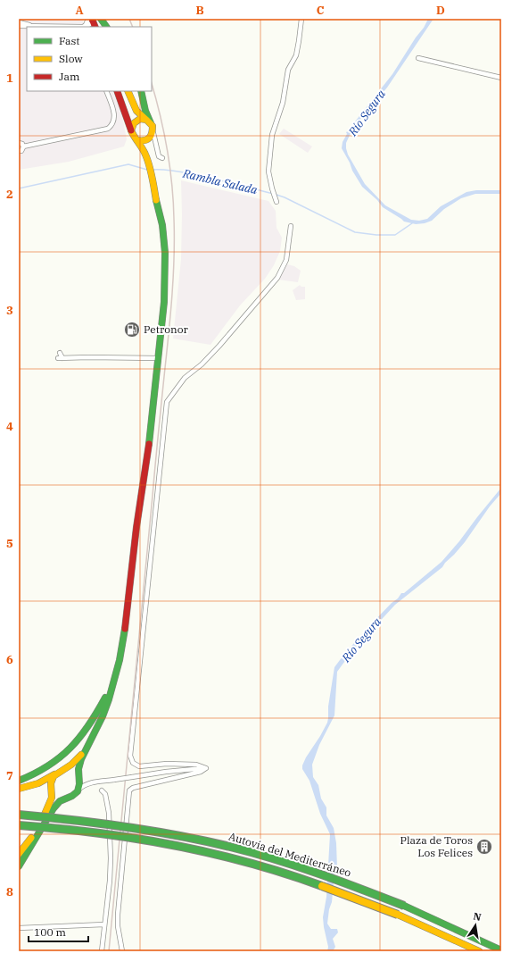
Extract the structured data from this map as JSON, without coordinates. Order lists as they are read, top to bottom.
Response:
{
  "streets": {
    "main road": ["Autovía del Mediterráneo"]
  },
  "water": ["Río Segura", "Rambla Salada"],
  "places": {
    "fuel station": ["Petronor"],
    "building": ["Plaza de Toros Los Felices"]
  },
  "legend": ["Fast", "Slow", "Jam"],
  "scale_bar": "100 m",
  "north": "top",
  "grid": {
    "columns": [
      "A",
      "B",
      "C",
      "D"
    ],
    "rows": [
      "1",
      "2",
      "3",
      "4",
      "5",
      "6",
      "7",
      "8"
    ]
  }
}
